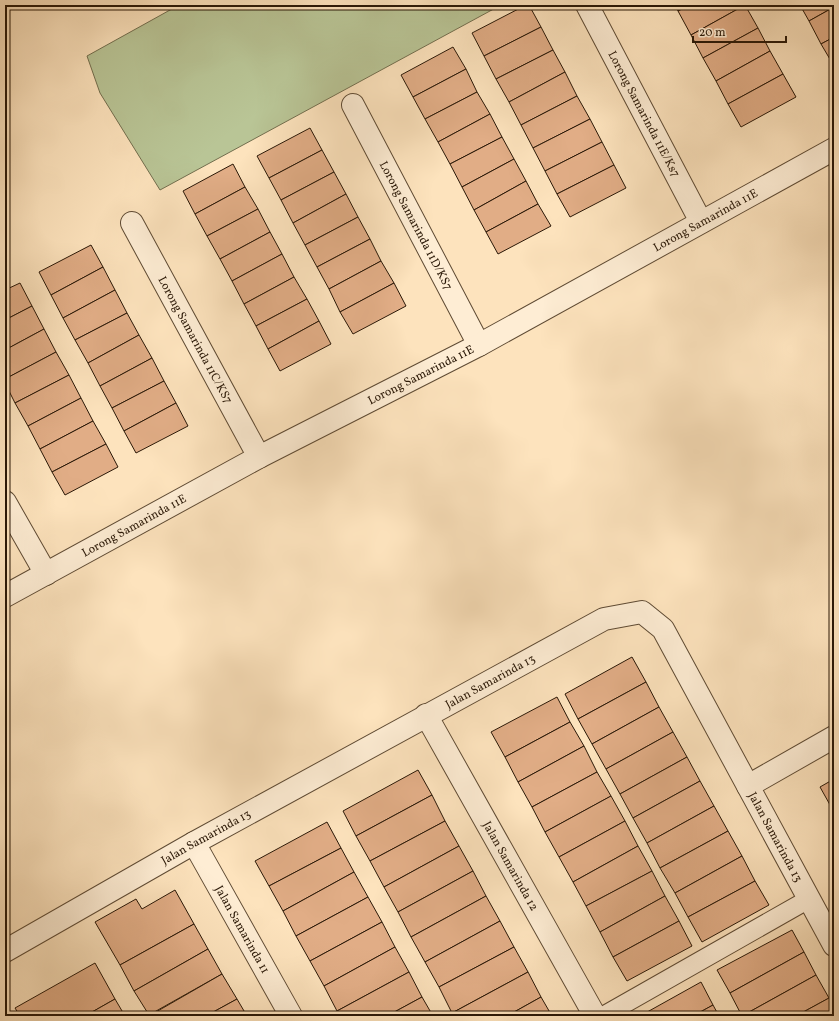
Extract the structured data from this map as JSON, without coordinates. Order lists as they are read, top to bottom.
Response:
{
  "streets": {
    "street": [
      "Lorong Samarinda 11E/Ks7",
      "Lorong Samarinda 11E",
      "Lorong Samarinda 11D/KS7",
      "Lorong Samarinda 11C/KS7",
      "Jalan Samarinda 13",
      "Jalan Samarinda 12",
      "Jalan Samarinda 11"
    ]
  },
  "crossings": [
    ["Lorong Samarinda 11E/Ks7", "Lorong Samarinda 11E"],
    ["Lorong Samarinda 11E", "Lorong Samarinda 11D/KS7"],
    ["Lorong Samarinda 11E", "Lorong Samarinda 11C/KS7"],
    ["Jalan Samarinda 13", "Jalan Samarinda 12"],
    ["Jalan Samarinda 13", "Jalan Samarinda 11"]
  ],
  "scale_bar": "20 m"
}
